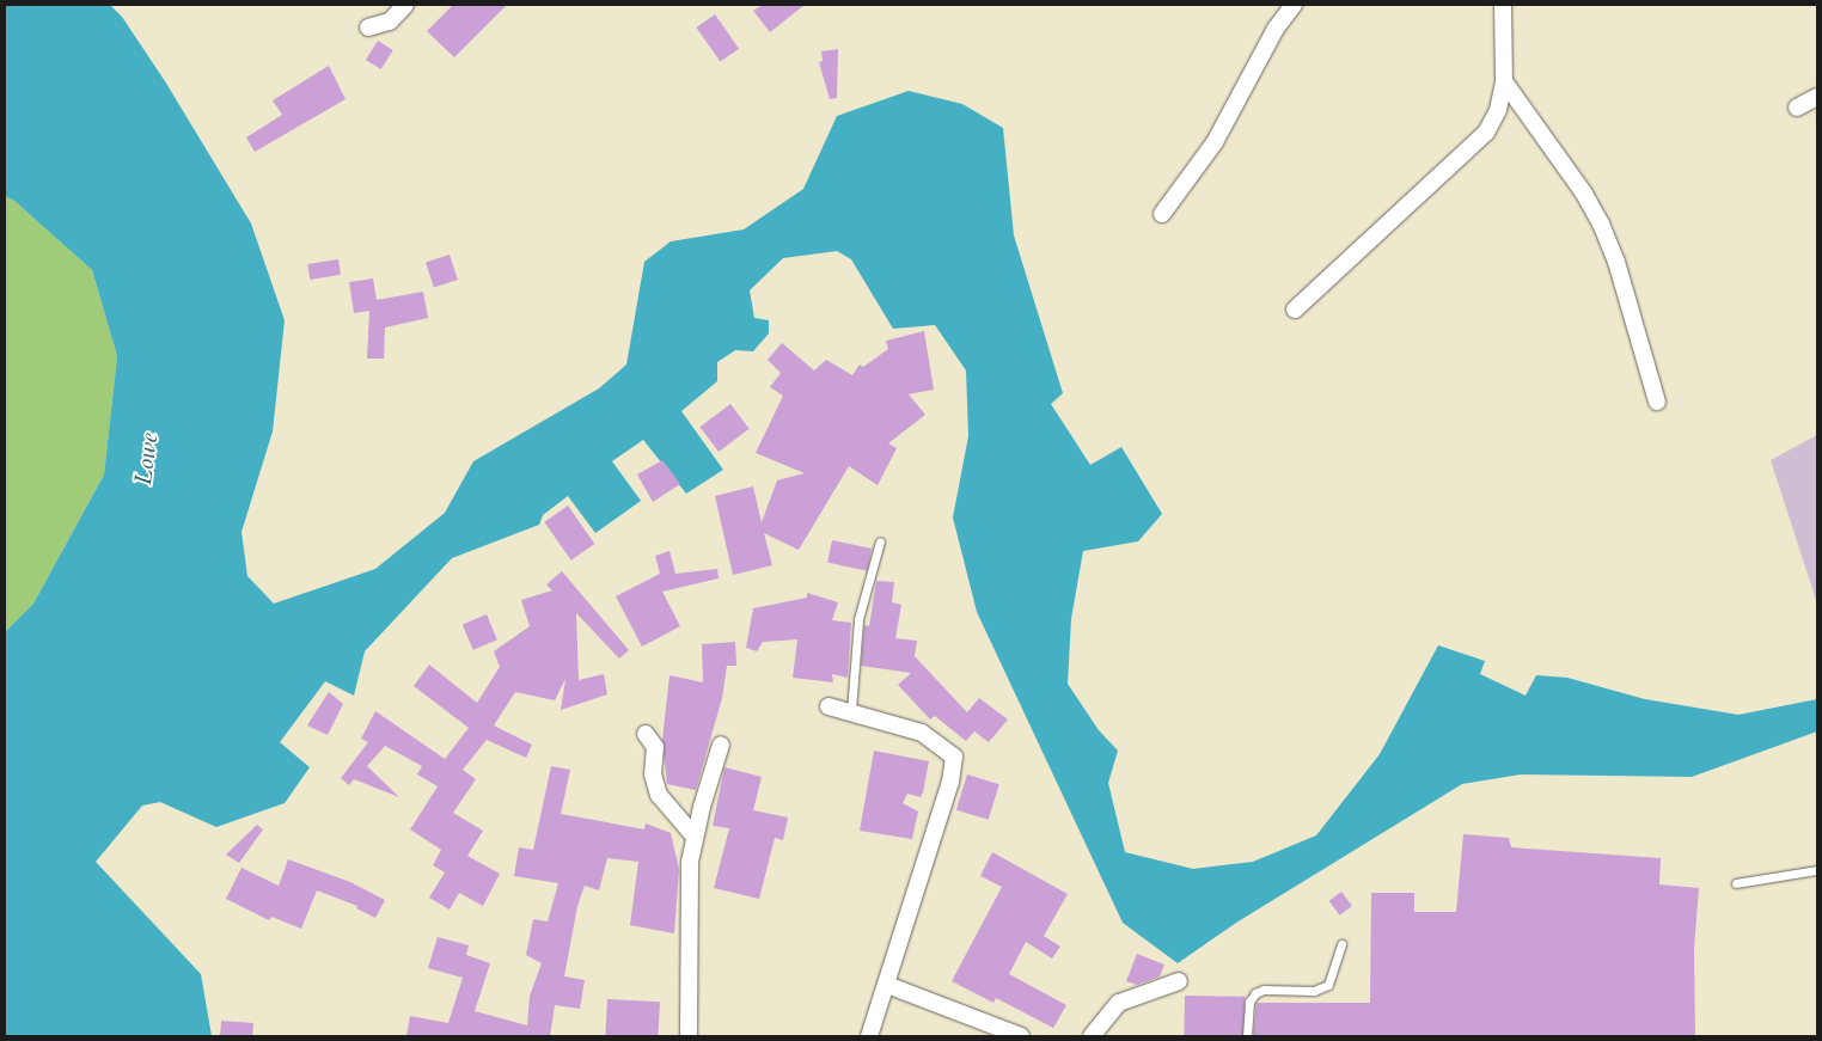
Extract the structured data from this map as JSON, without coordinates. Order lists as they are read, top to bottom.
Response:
{
  "water": ["Lowe"]
}
